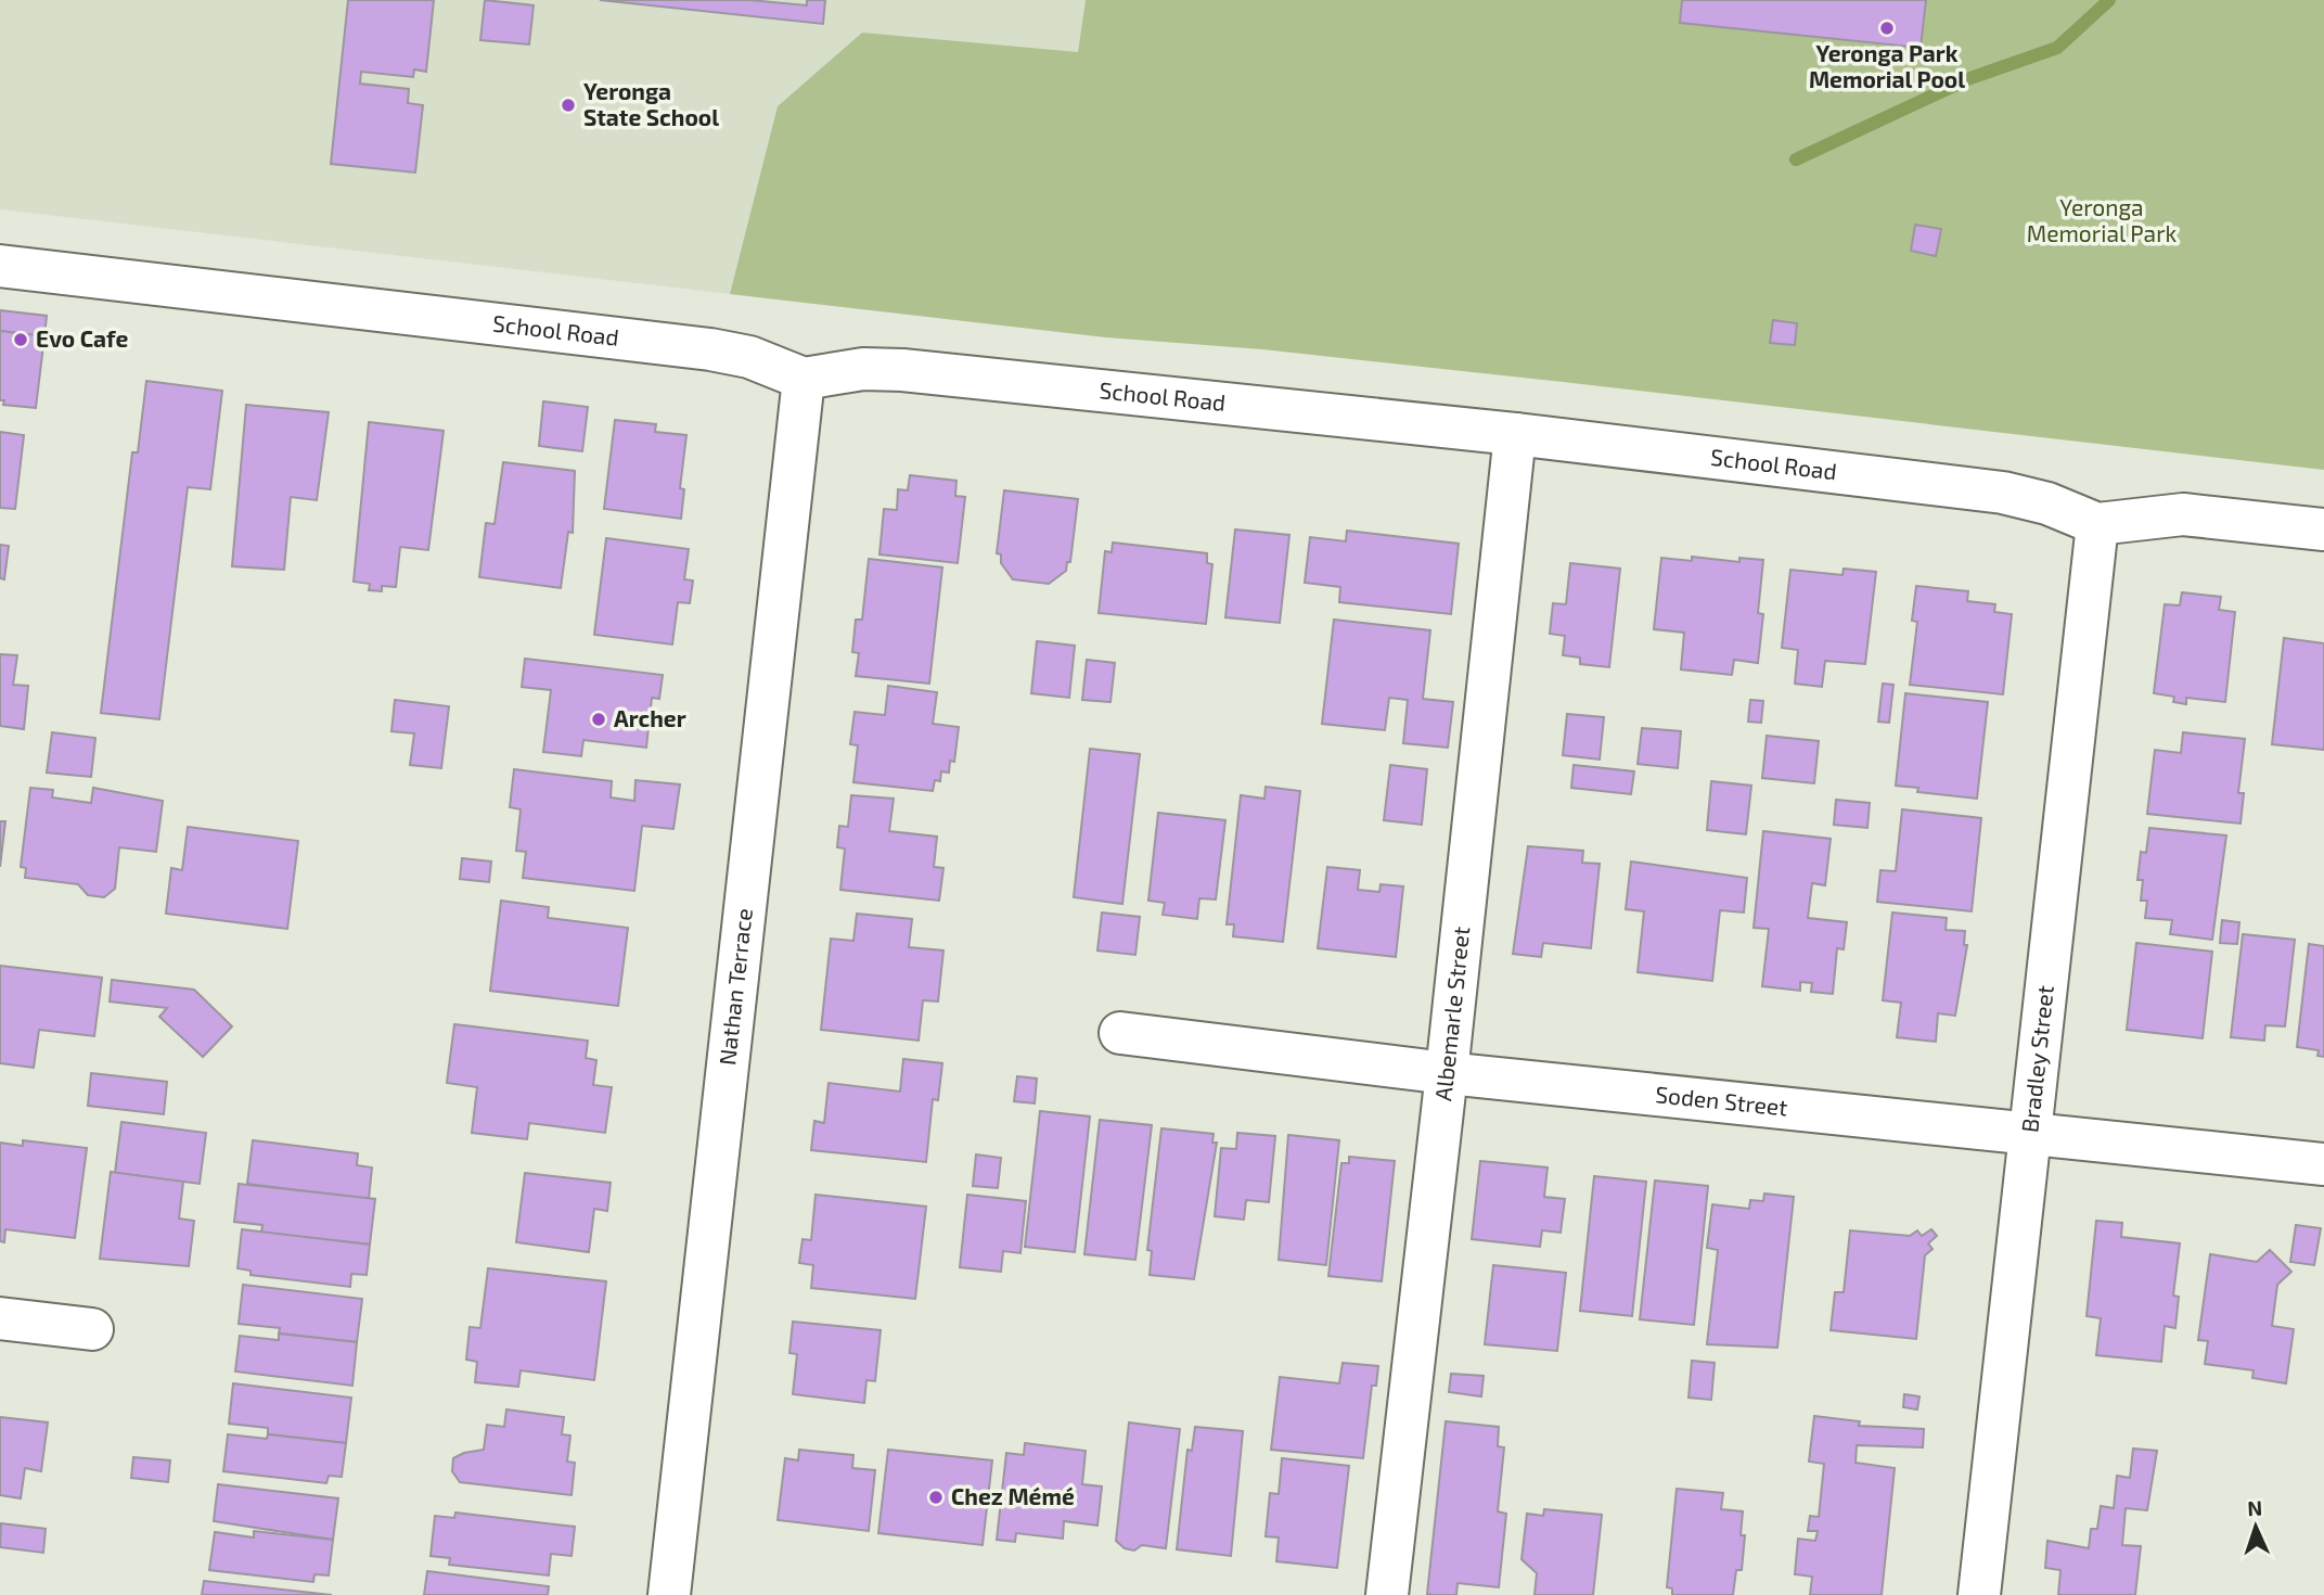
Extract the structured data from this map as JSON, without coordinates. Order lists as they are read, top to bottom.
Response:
{
  "streets": {
    "street": [
      "School Road",
      "Nathan Terrace",
      "Albemarle Street",
      "Bradley Street",
      "Soden Street"
    ]
  },
  "crossings": [
    ["School Road", "Nathan Terrace"],
    ["School Road", "Albemarle Street"],
    ["School Road", "Bradley Street"],
    ["Albemarle Street", "Soden Street"],
    ["Bradley Street", "Soden Street"]
  ],
  "parks": ["Yeronga Memorial Park"],
  "places": [
    "Yeronga Park Memorial Pool",
    "Yeronga State School",
    "Evo Cafe",
    "Archer",
    "Chez Mémé"
  ],
  "north": "top"
}
